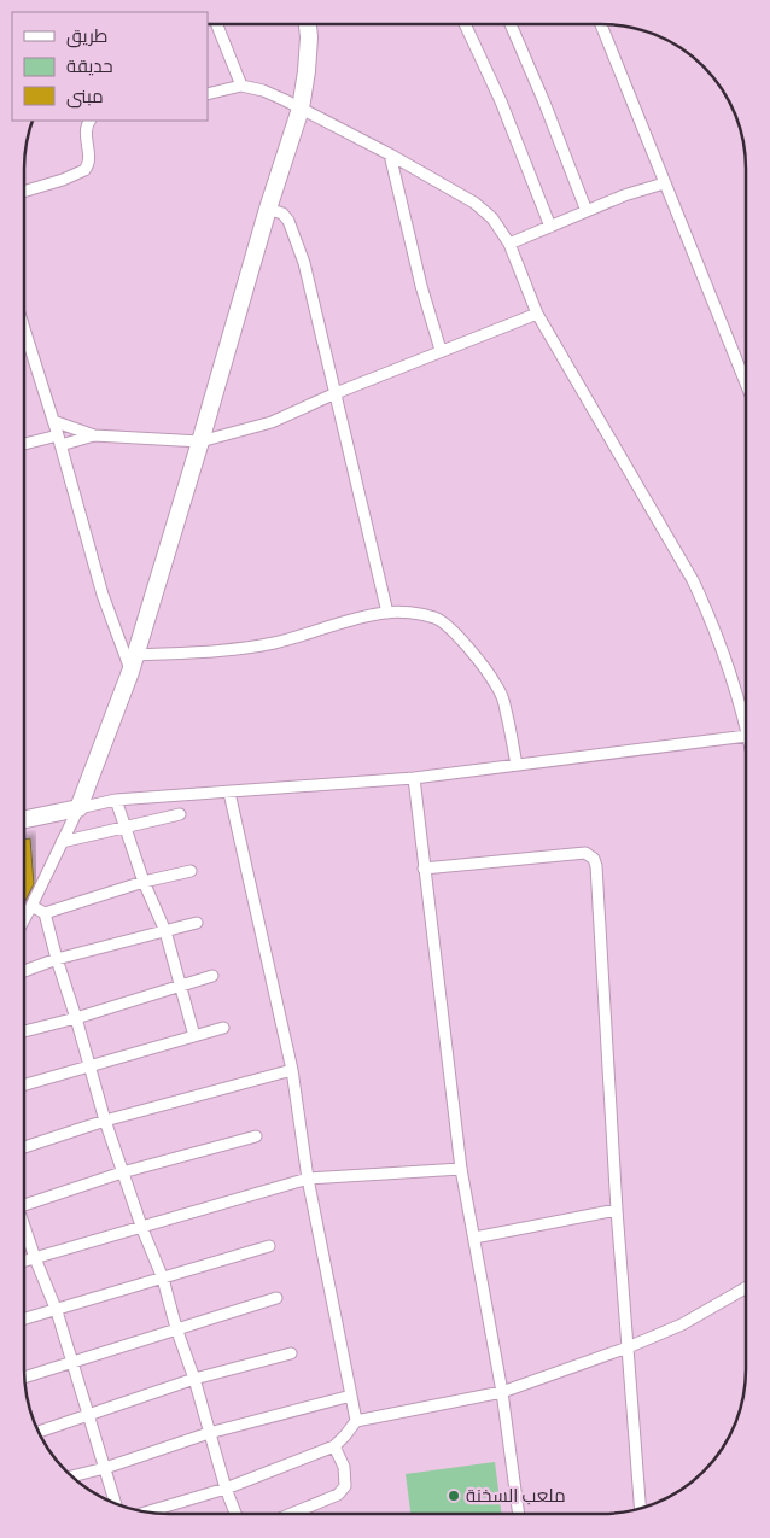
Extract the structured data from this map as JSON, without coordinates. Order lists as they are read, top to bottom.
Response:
{
  "places": ["ملعب السخنة"],
  "legend": ["طريق", "حديقة", "مبنى"]
}
